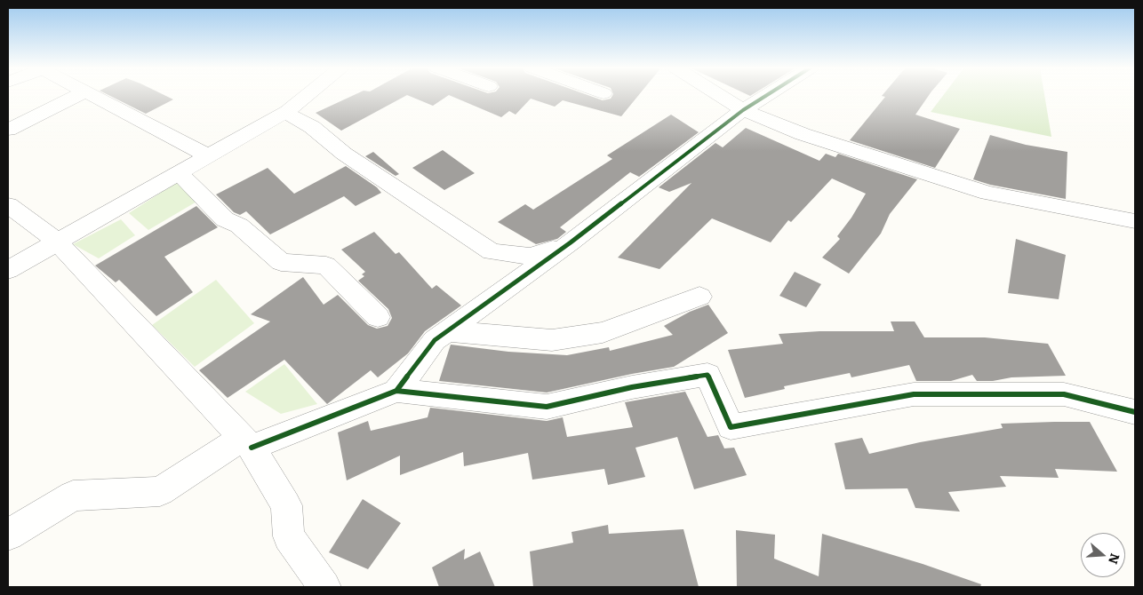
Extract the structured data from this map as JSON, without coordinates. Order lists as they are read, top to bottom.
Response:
{
  "north": "right"
}
